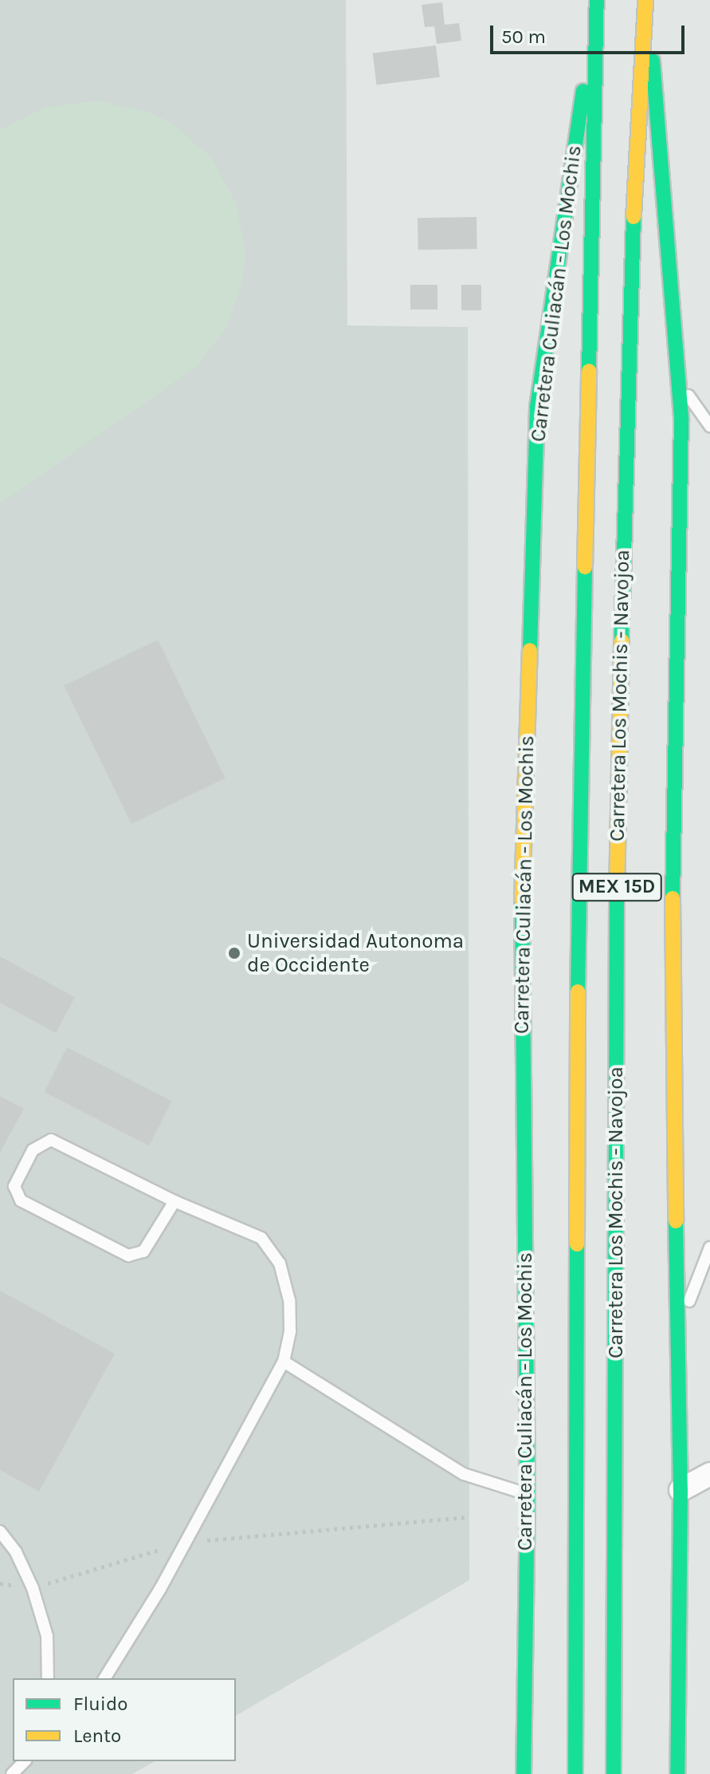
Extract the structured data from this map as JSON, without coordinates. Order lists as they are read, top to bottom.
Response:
{
  "streets": {
    "main road": ["Carretera Culiacán - Los Mochis", "Carretera Los Mochis - Navojoa", "MEX 15D"]
  },
  "crossings": [
    ["Carretera Culiacán - Los Mochis", "Carretera Los Mochis - Navojoa"]
  ],
  "places": ["Universidad Autonoma de Occidente"],
  "legend": ["Fluido", "Lento"],
  "scale_bar": "50 m"
}
